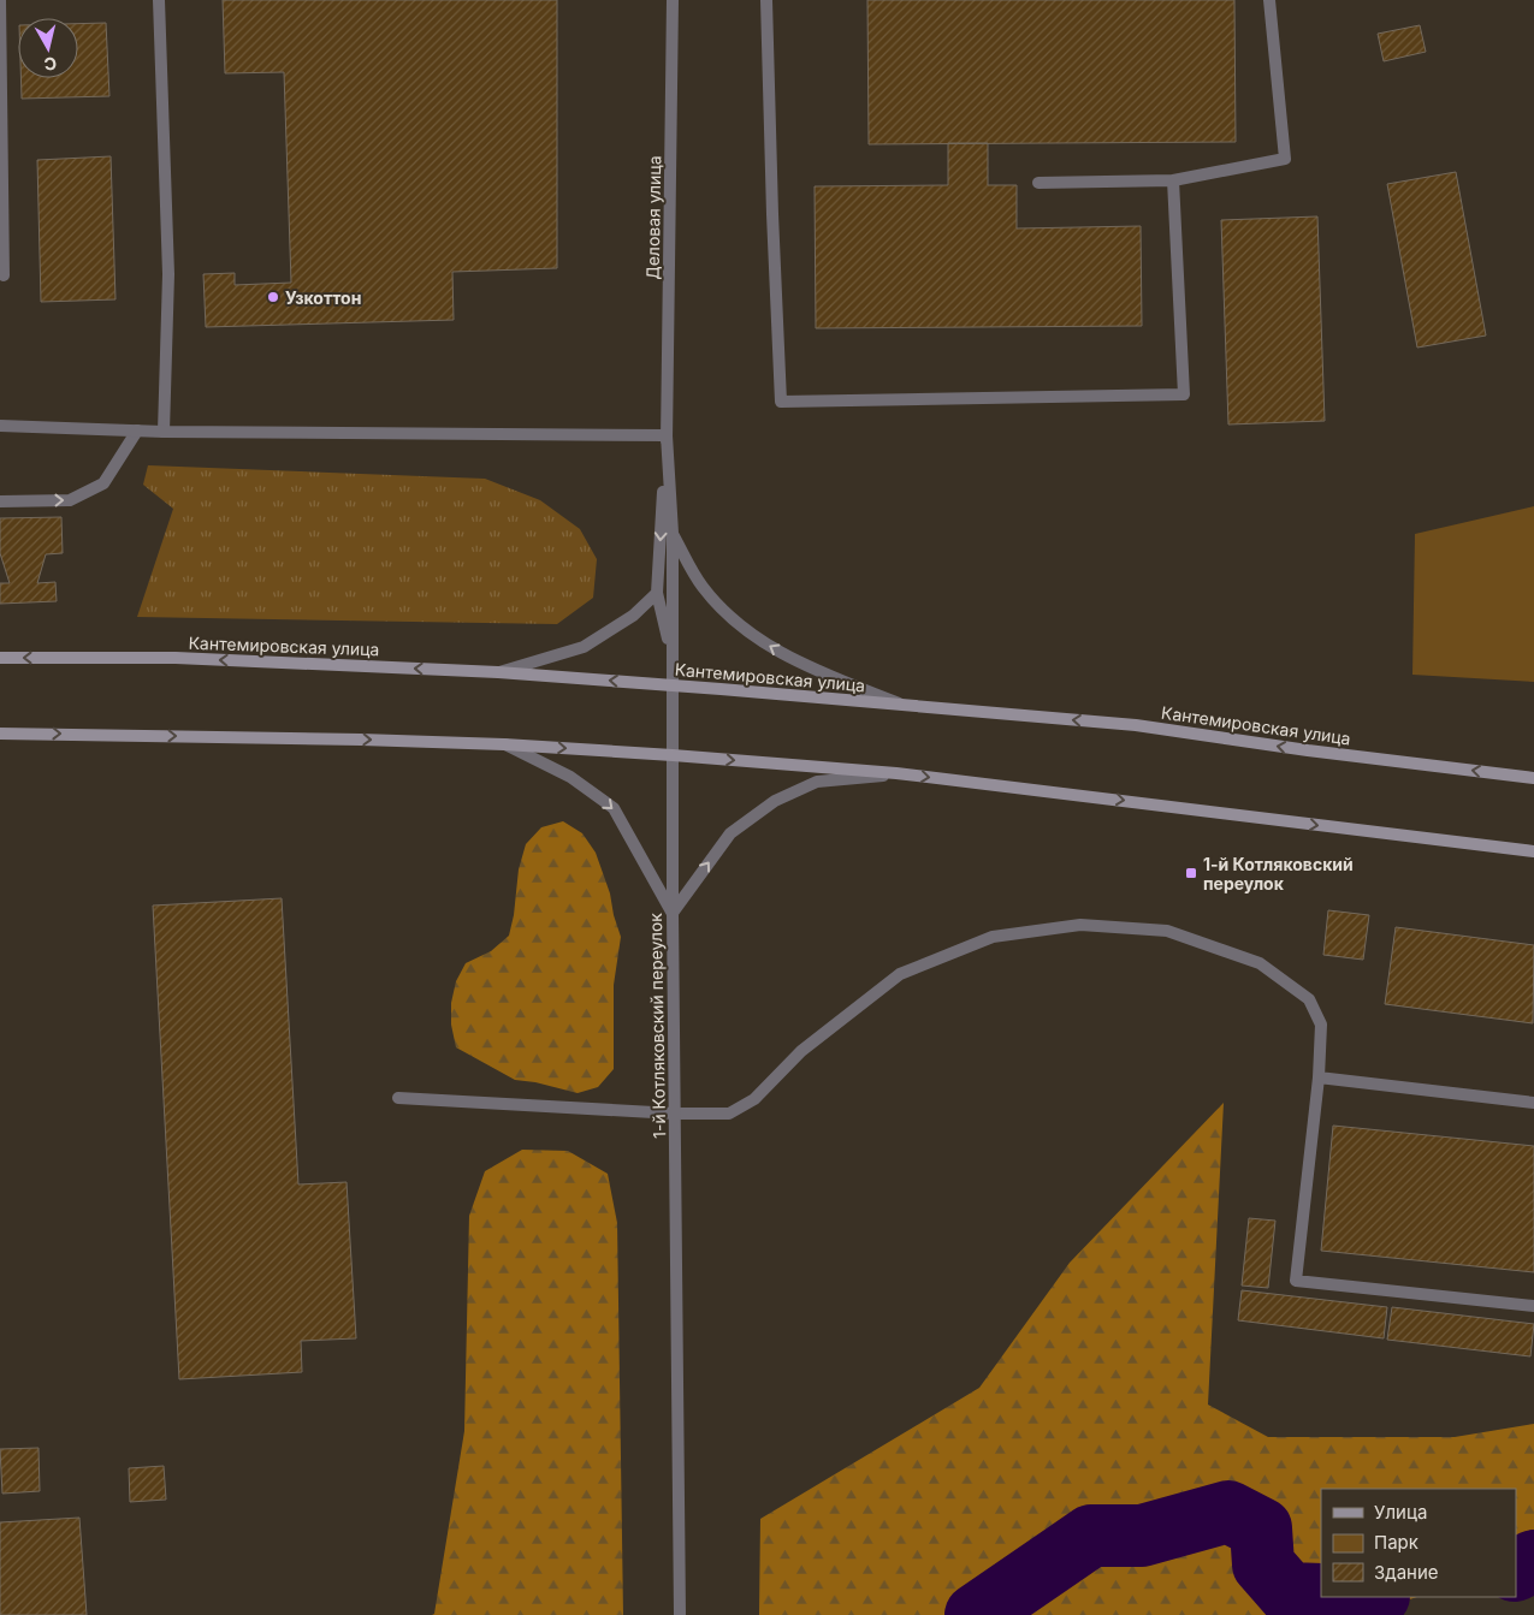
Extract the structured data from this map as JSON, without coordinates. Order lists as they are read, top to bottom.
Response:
{
  "streets": {
    "main road": ["Кантемировская улица"],
    "street": ["Деловая улица", "1-й Котляковский переулок"]
  },
  "crossings": [
    ["Деловая улица", "1-й Котляковский переулок"],
    ["Кантемировская улица", "1-й Котляковский переулок"]
  ],
  "places": {
    "other": ["Узкоттон"],
    "transit": ["1-й Котляковский переулок"]
  },
  "legend": ["Улица", "Парк", "Здание"],
  "north": "bottom"
}
